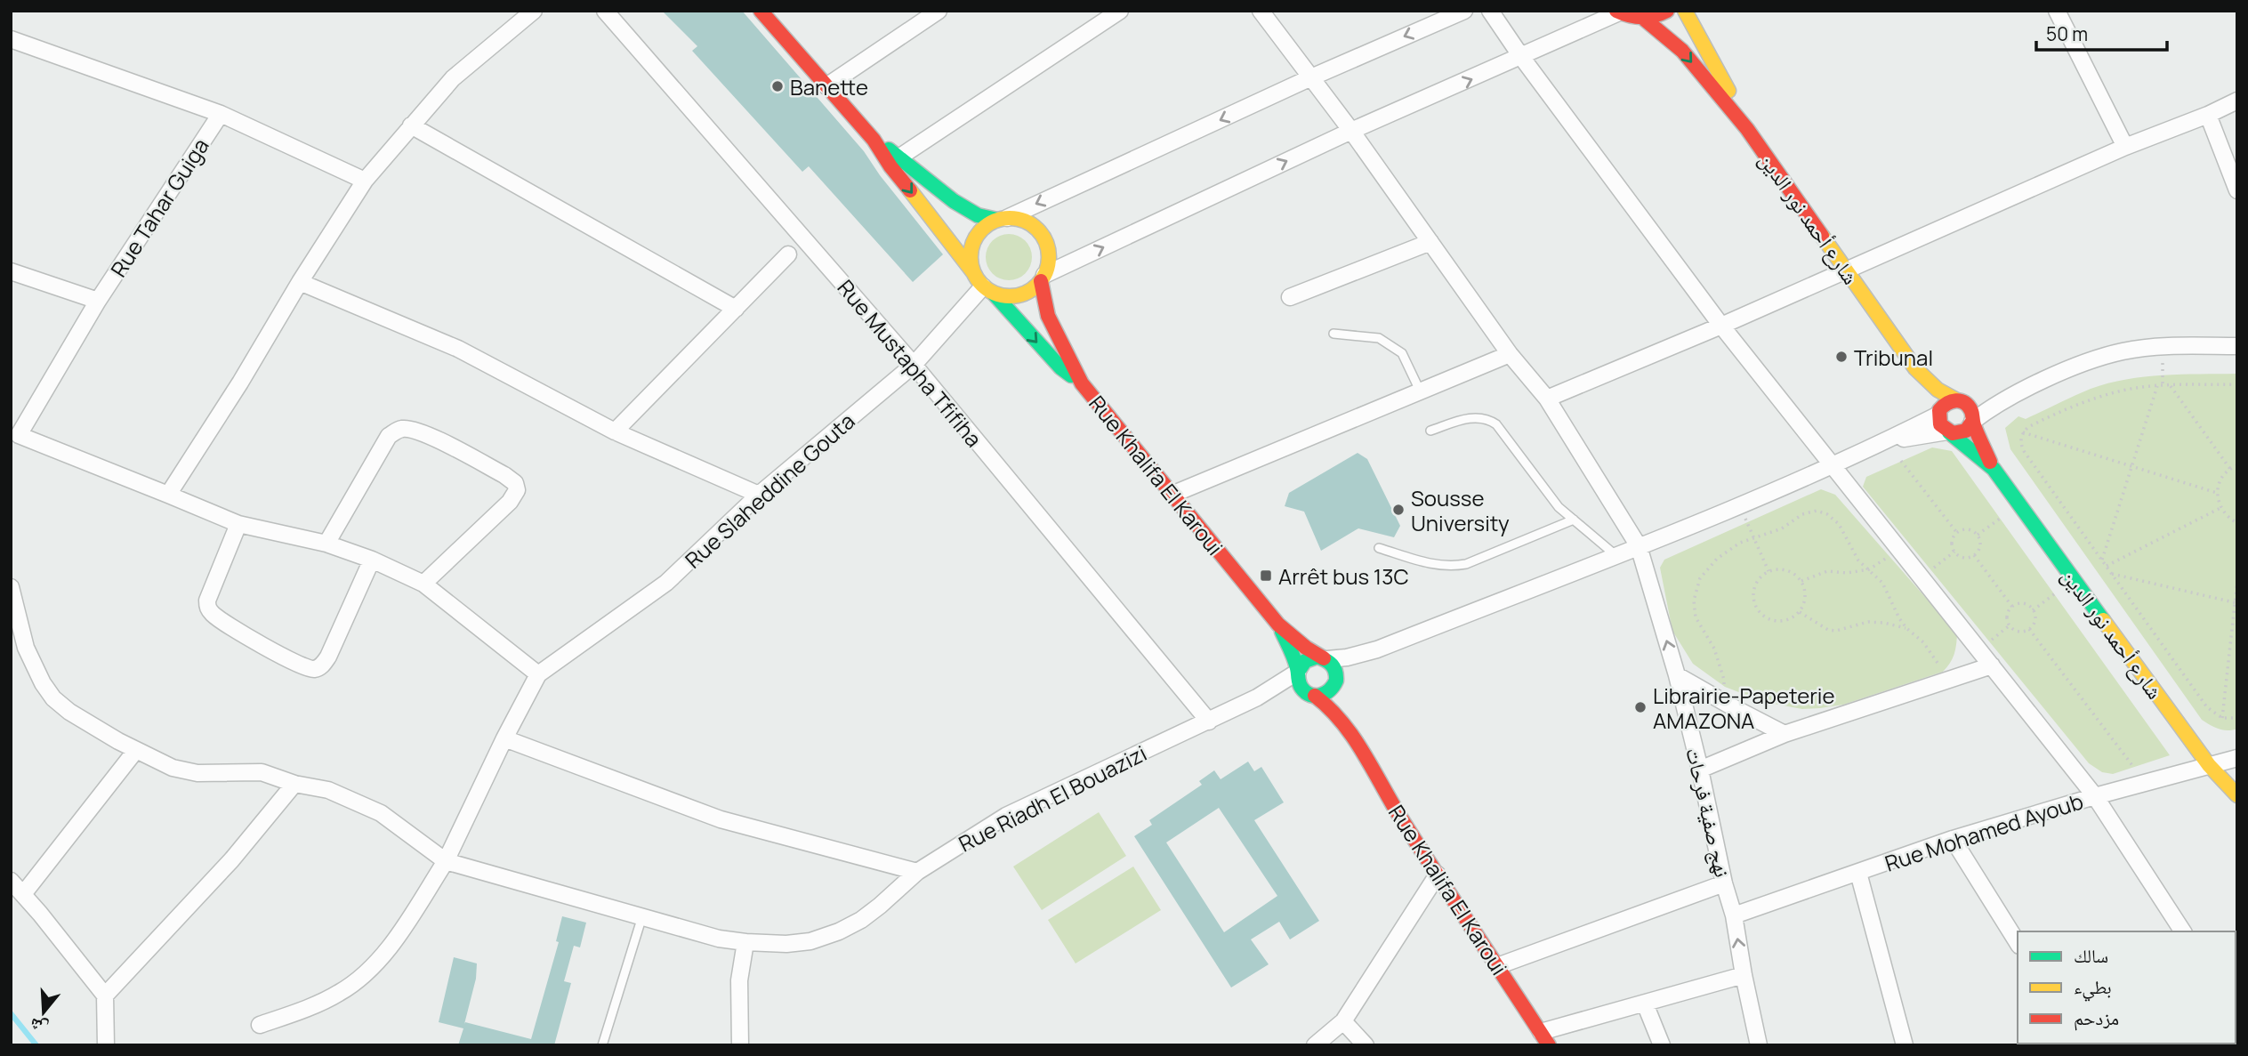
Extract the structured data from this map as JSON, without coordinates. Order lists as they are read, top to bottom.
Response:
{
  "streets": {
    "main road": ["شارع أحمد نور الدين", "Rue Khalifa El Karoui"],
    "street": [
      "Rue Tahar Guiga",
      "Rue Mustapha Tfifiha",
      "Rue Slaheddine Gouta",
      "Rue Riadh El Bouazizi",
      "نهج صفية فرحات",
      "Rue Mohamed Ayoub"
    ]
  },
  "crossings": [
    ["شارع أحمد نور الدين", "Rue Mohamed Ayoub"],
    ["Rue Mustapha Tfifiha", "Rue Slaheddine Gouta"],
    ["Rue Mustapha Tfifiha", "Rue Riadh El Bouazizi"],
    ["Rue Khalifa El Karoui", "Rue Slaheddine Gouta"],
    ["Rue Khalifa El Karoui", "Rue Riadh El Bouazizi"],
    ["نهج صفية فرحات", "Rue Mohamed Ayoub"]
  ],
  "places": {
    "other": [
      "Banette",
      "Tribunal",
      "Sousse University",
      "Librairie-Papeterie AMAZONA"
    ],
    "transit": ["Arrêt bus 13C"]
  },
  "legend": ["سالك", "بطيء", "مزدحم"],
  "scale_bar": "50 m",
  "north": "bottom"
}
